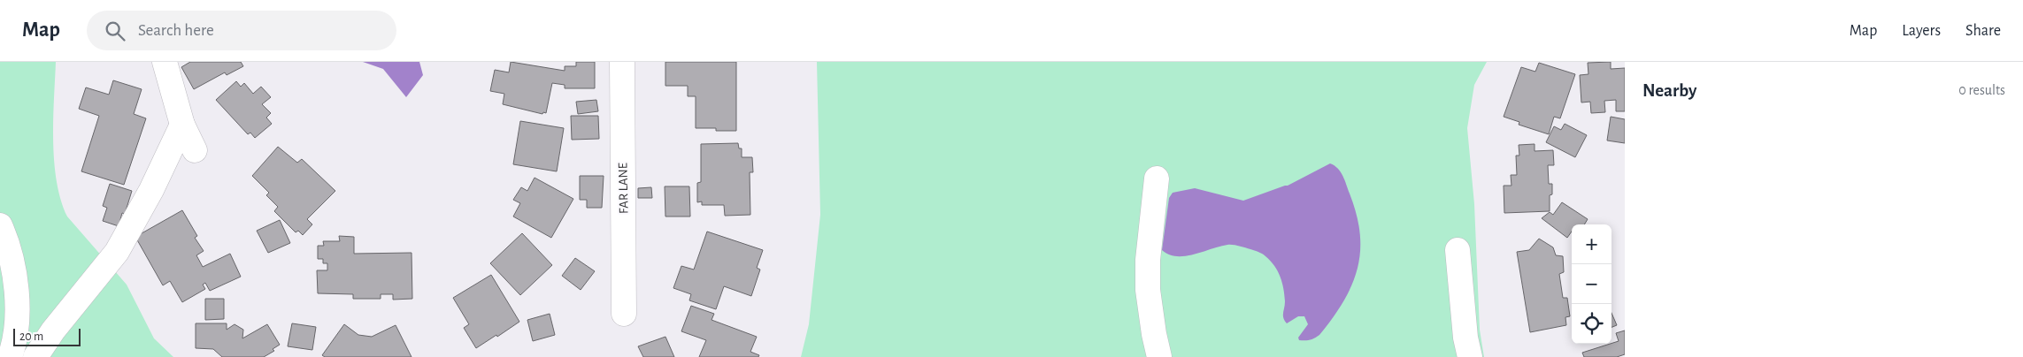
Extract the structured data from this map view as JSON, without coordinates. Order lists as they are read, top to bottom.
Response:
{
  "streets": {
    "street": ["FAR LANE"]
  },
  "scale_bar": "20 m",
  "page": {
    "header": "Map",
    "search": "Search here",
    "nav": ["Map", "Layers", "Share"],
    "heading": ["Nearby", "0 results"],
    "map_buttons": ["+", "−"],
    "scale": "20 m"
  }
}
